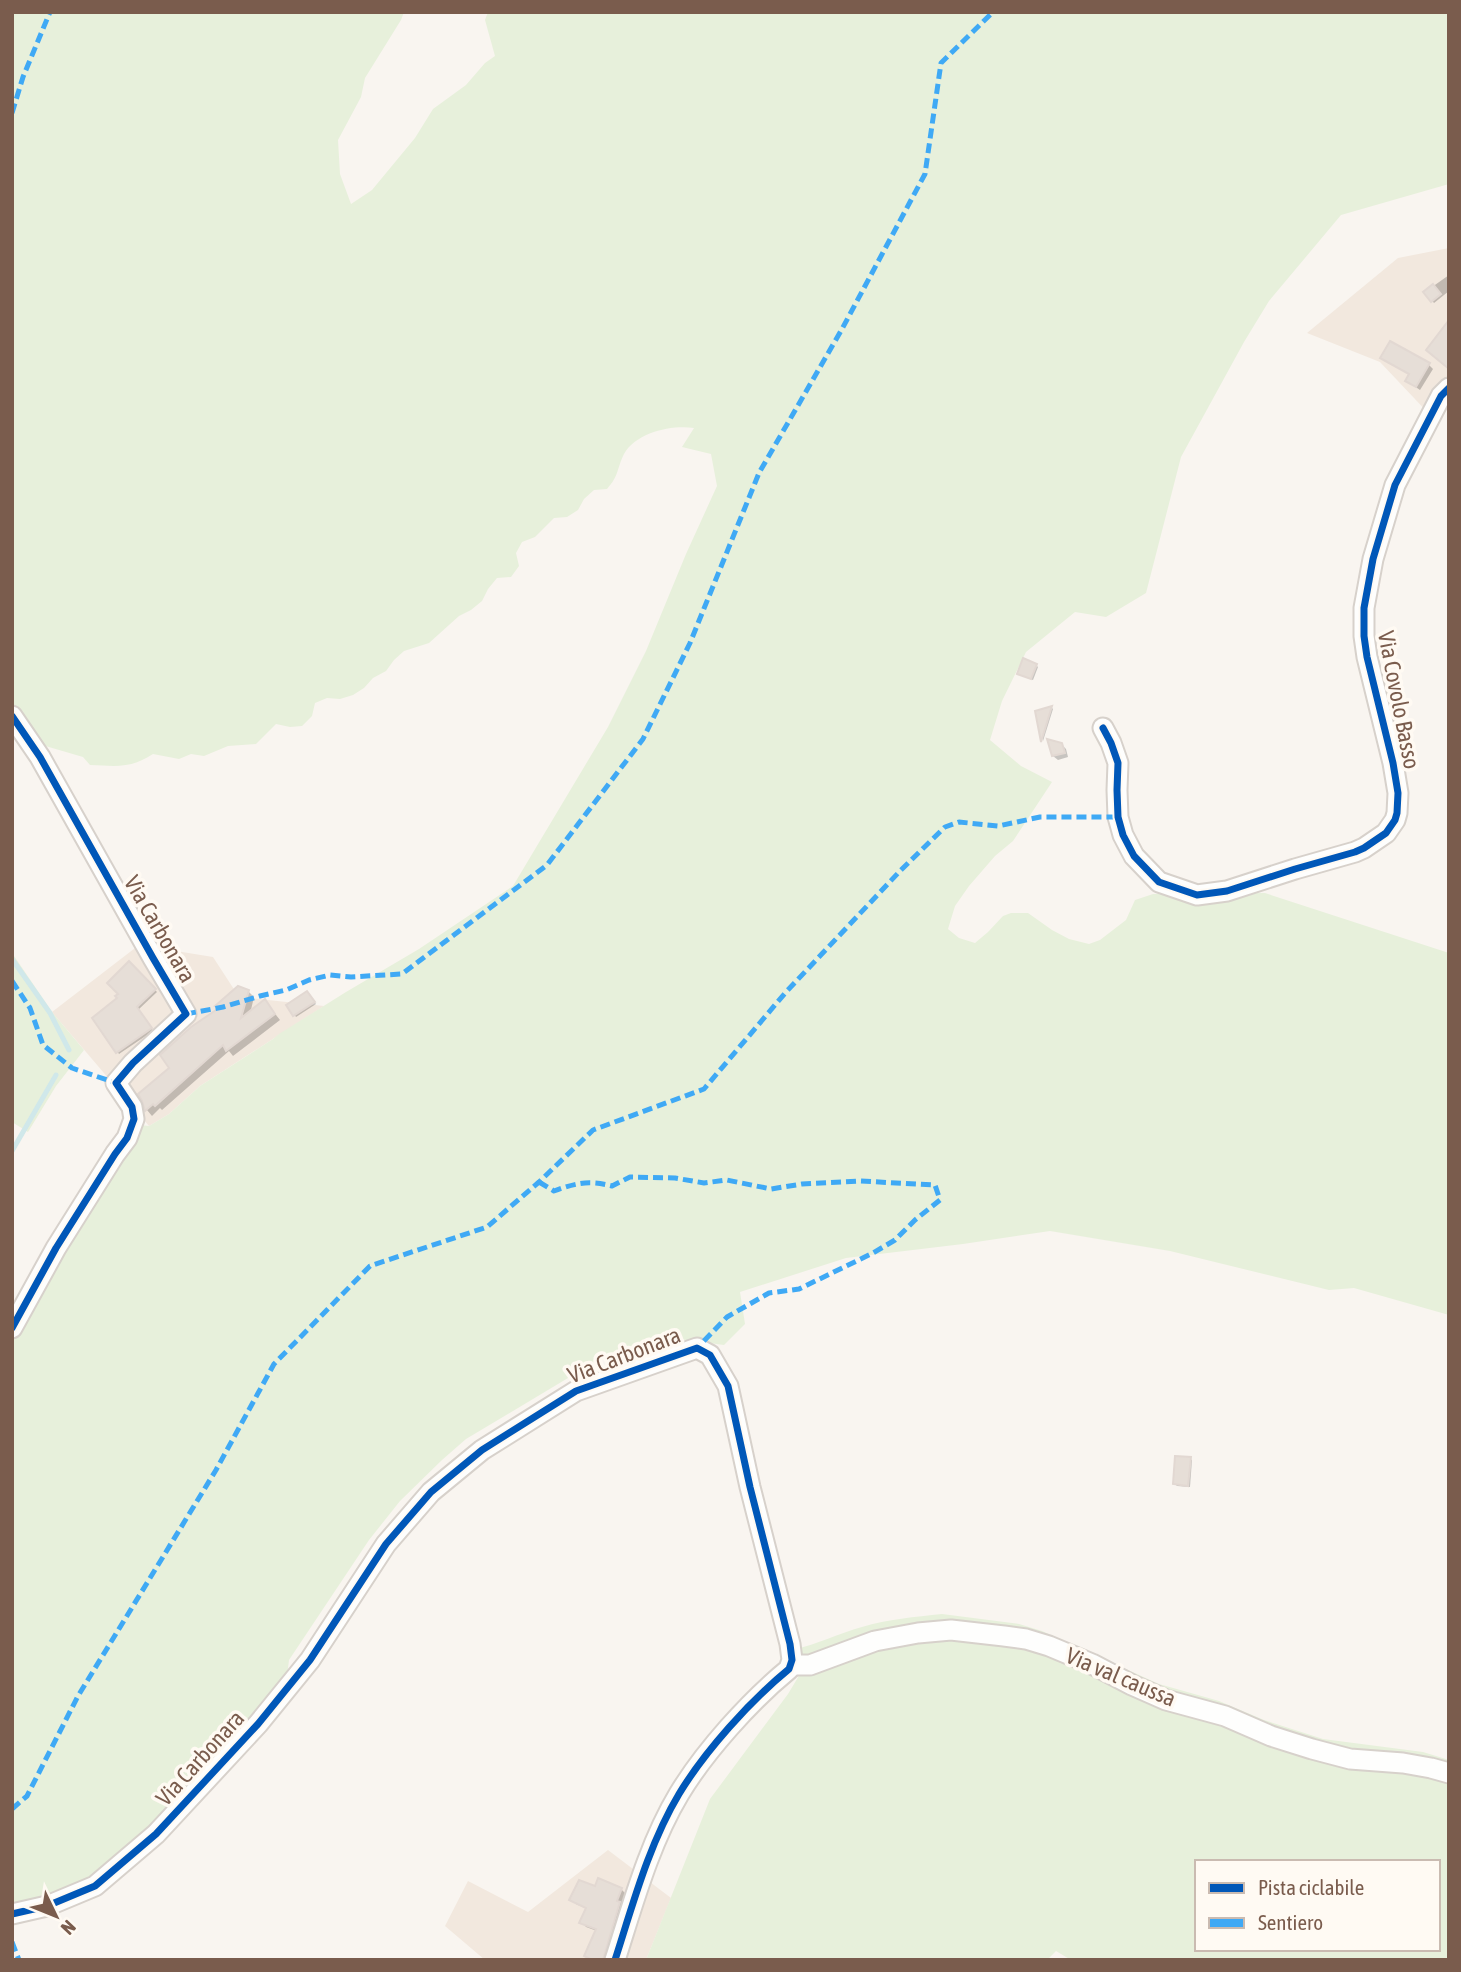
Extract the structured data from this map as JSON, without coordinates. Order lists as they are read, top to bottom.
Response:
{
  "streets": {
    "street": ["Via Covolo Basso", "Via Carbonara", "Via val caussa"]
  },
  "crossings": [
    ["Via Carbonara", "Via val caussa"]
  ],
  "legend": ["Pista ciclabile", "Sentiero"],
  "north": "bottom right"
}
